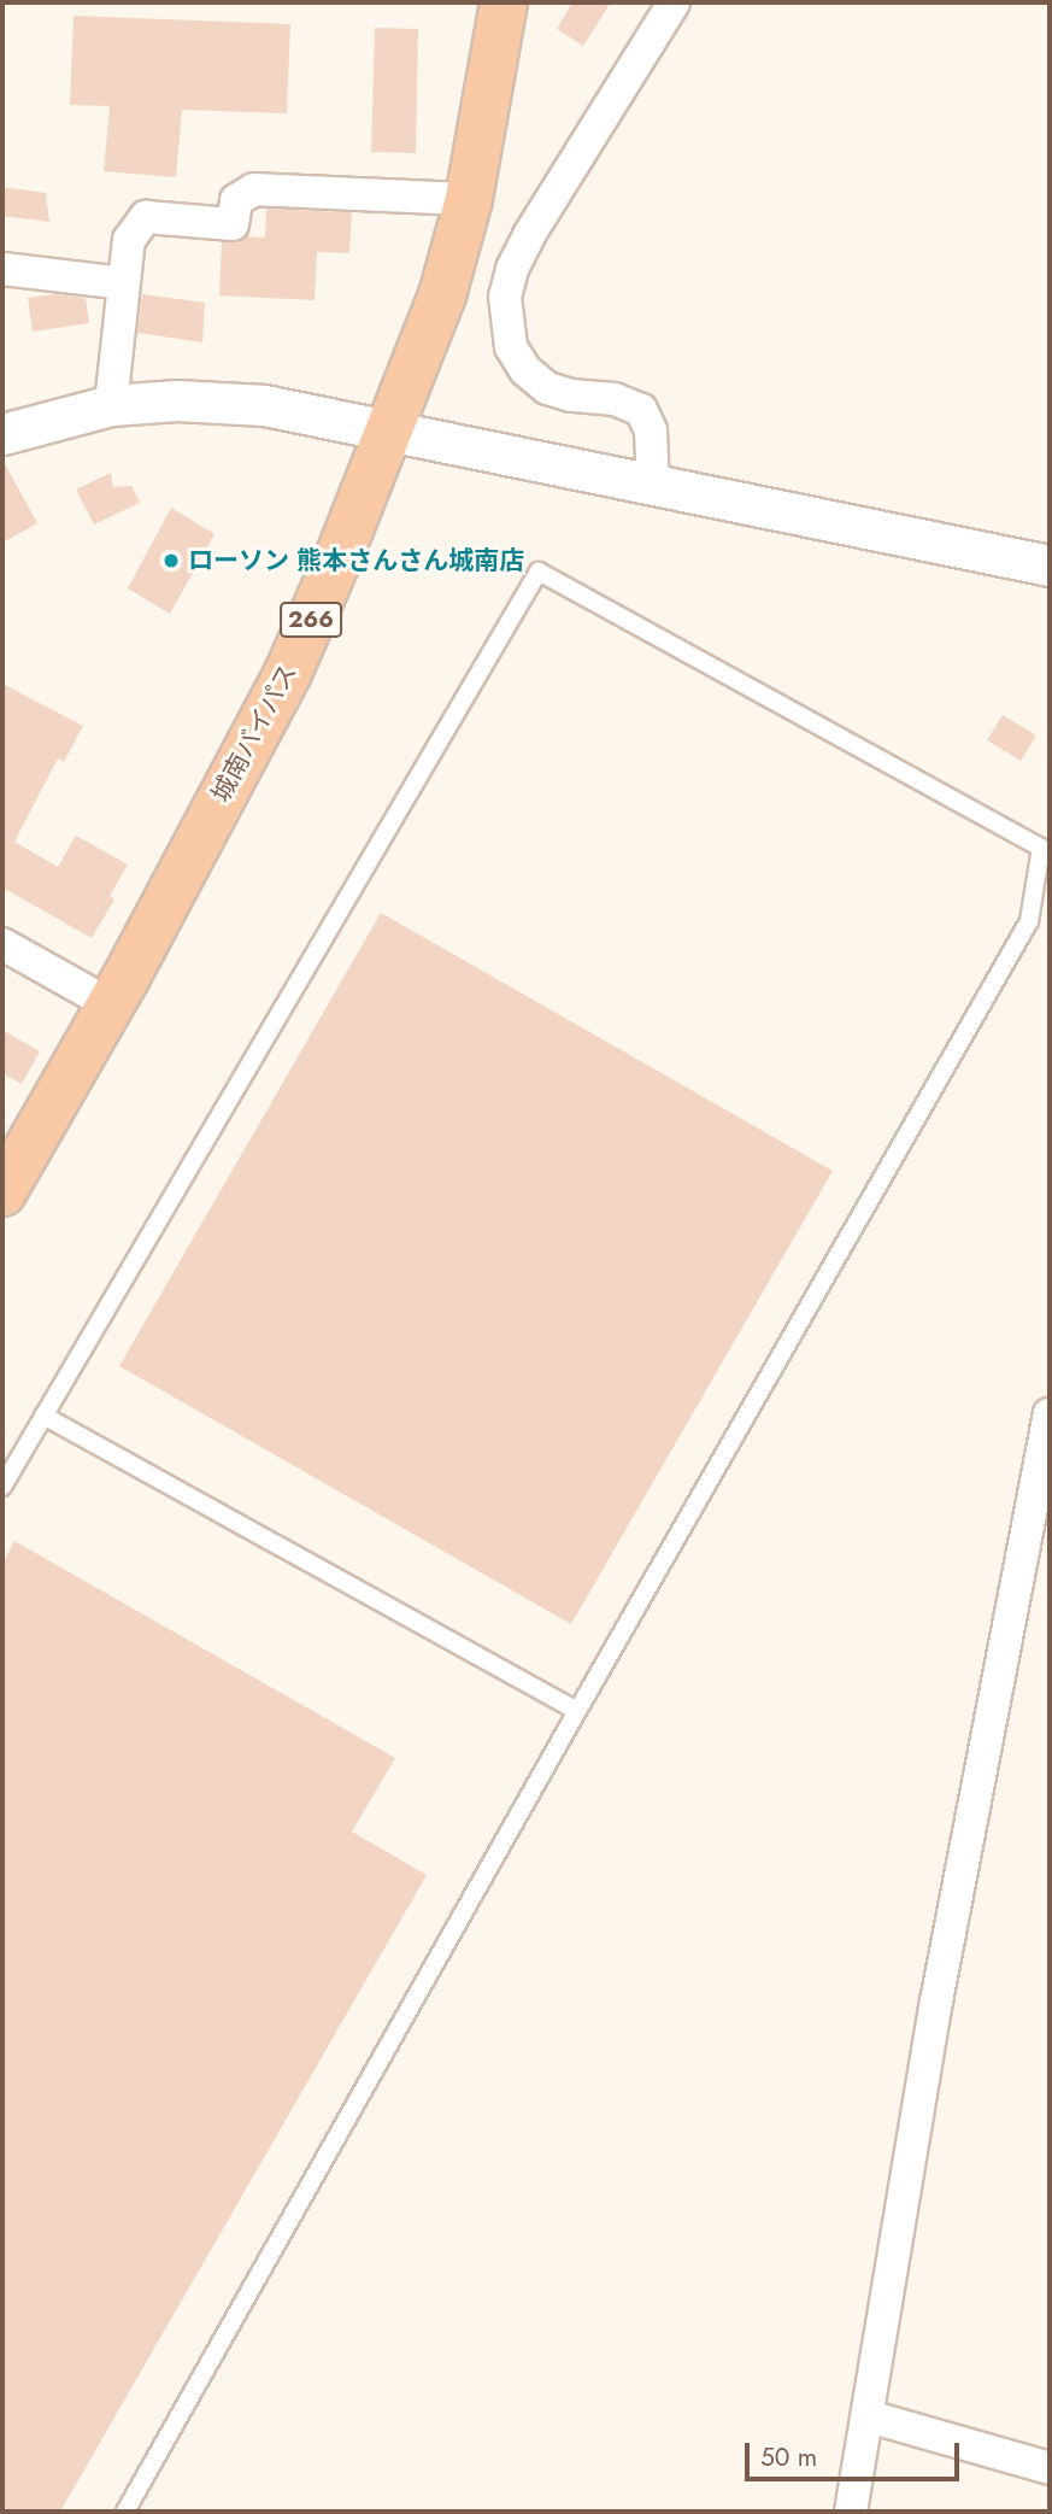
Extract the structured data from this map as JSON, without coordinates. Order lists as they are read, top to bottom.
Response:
{
  "streets": {
    "highway": ["266", "城南バイパス"]
  },
  "places": ["ローソン 熊本さんさん城南店"],
  "scale_bar": "50 m"
}
